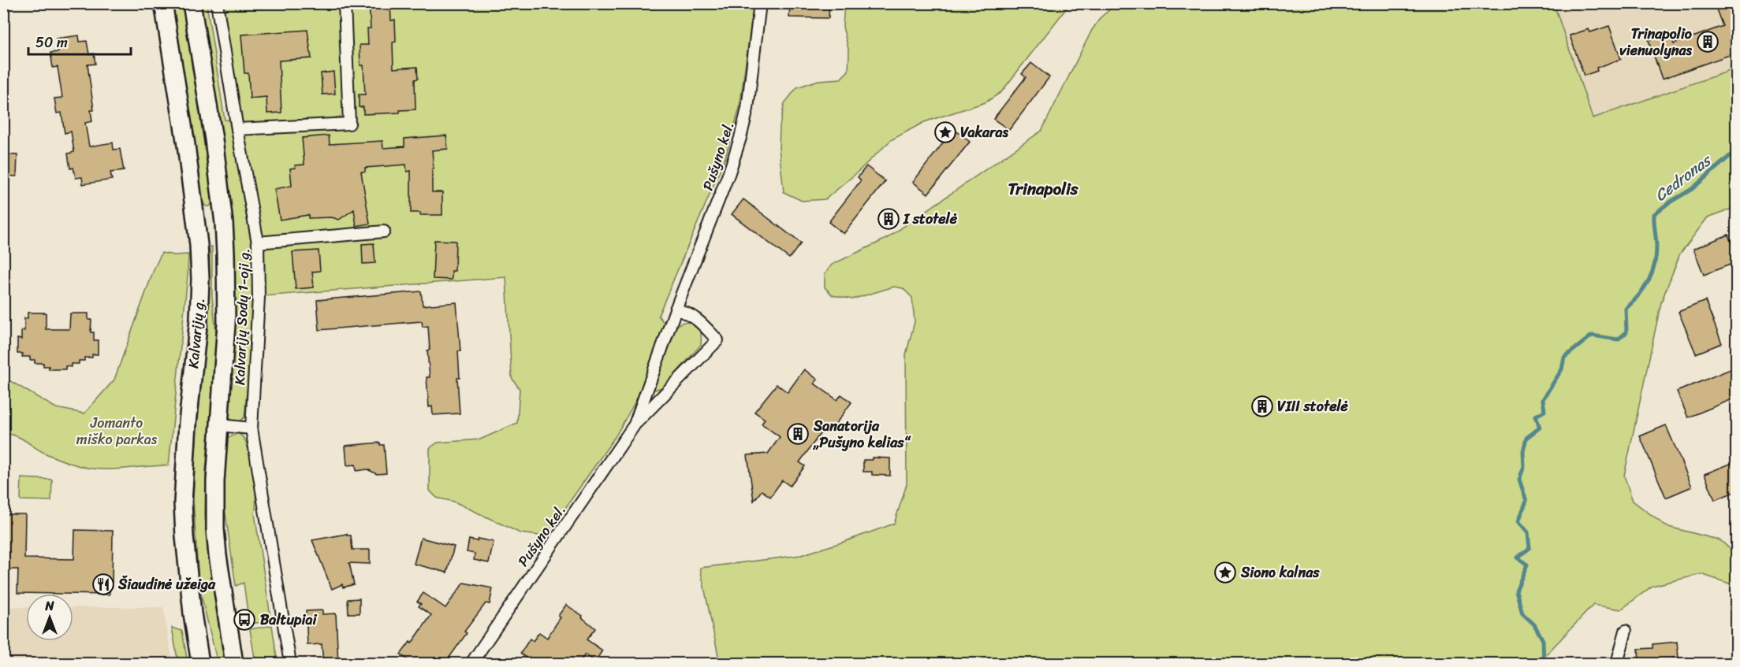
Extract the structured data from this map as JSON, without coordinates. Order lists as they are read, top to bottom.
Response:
{
  "streets": {
    "main road": ["Kalvarijų g."],
    "street": ["Pušyno kel.", "Kalvarijų Sodų 1-oji g."]
  },
  "districts": ["Trinapolis"],
  "water": ["Cedronas"],
  "parks": ["Jomanto miško parkas"],
  "places": {
    "building": [
      "Trinapolio vienuolynas",
      "I stotelė",
      "VIII stotelė",
      "Sanatorija „Pušyno kelias“"
    ],
    "place": ["Vakaras", "Siono kalnas"],
    "restaurant": ["Šiaudinė užeiga"],
    "bus stop": ["Baltupiai"]
  },
  "scale_bar": "50 m",
  "north": "top"
}
